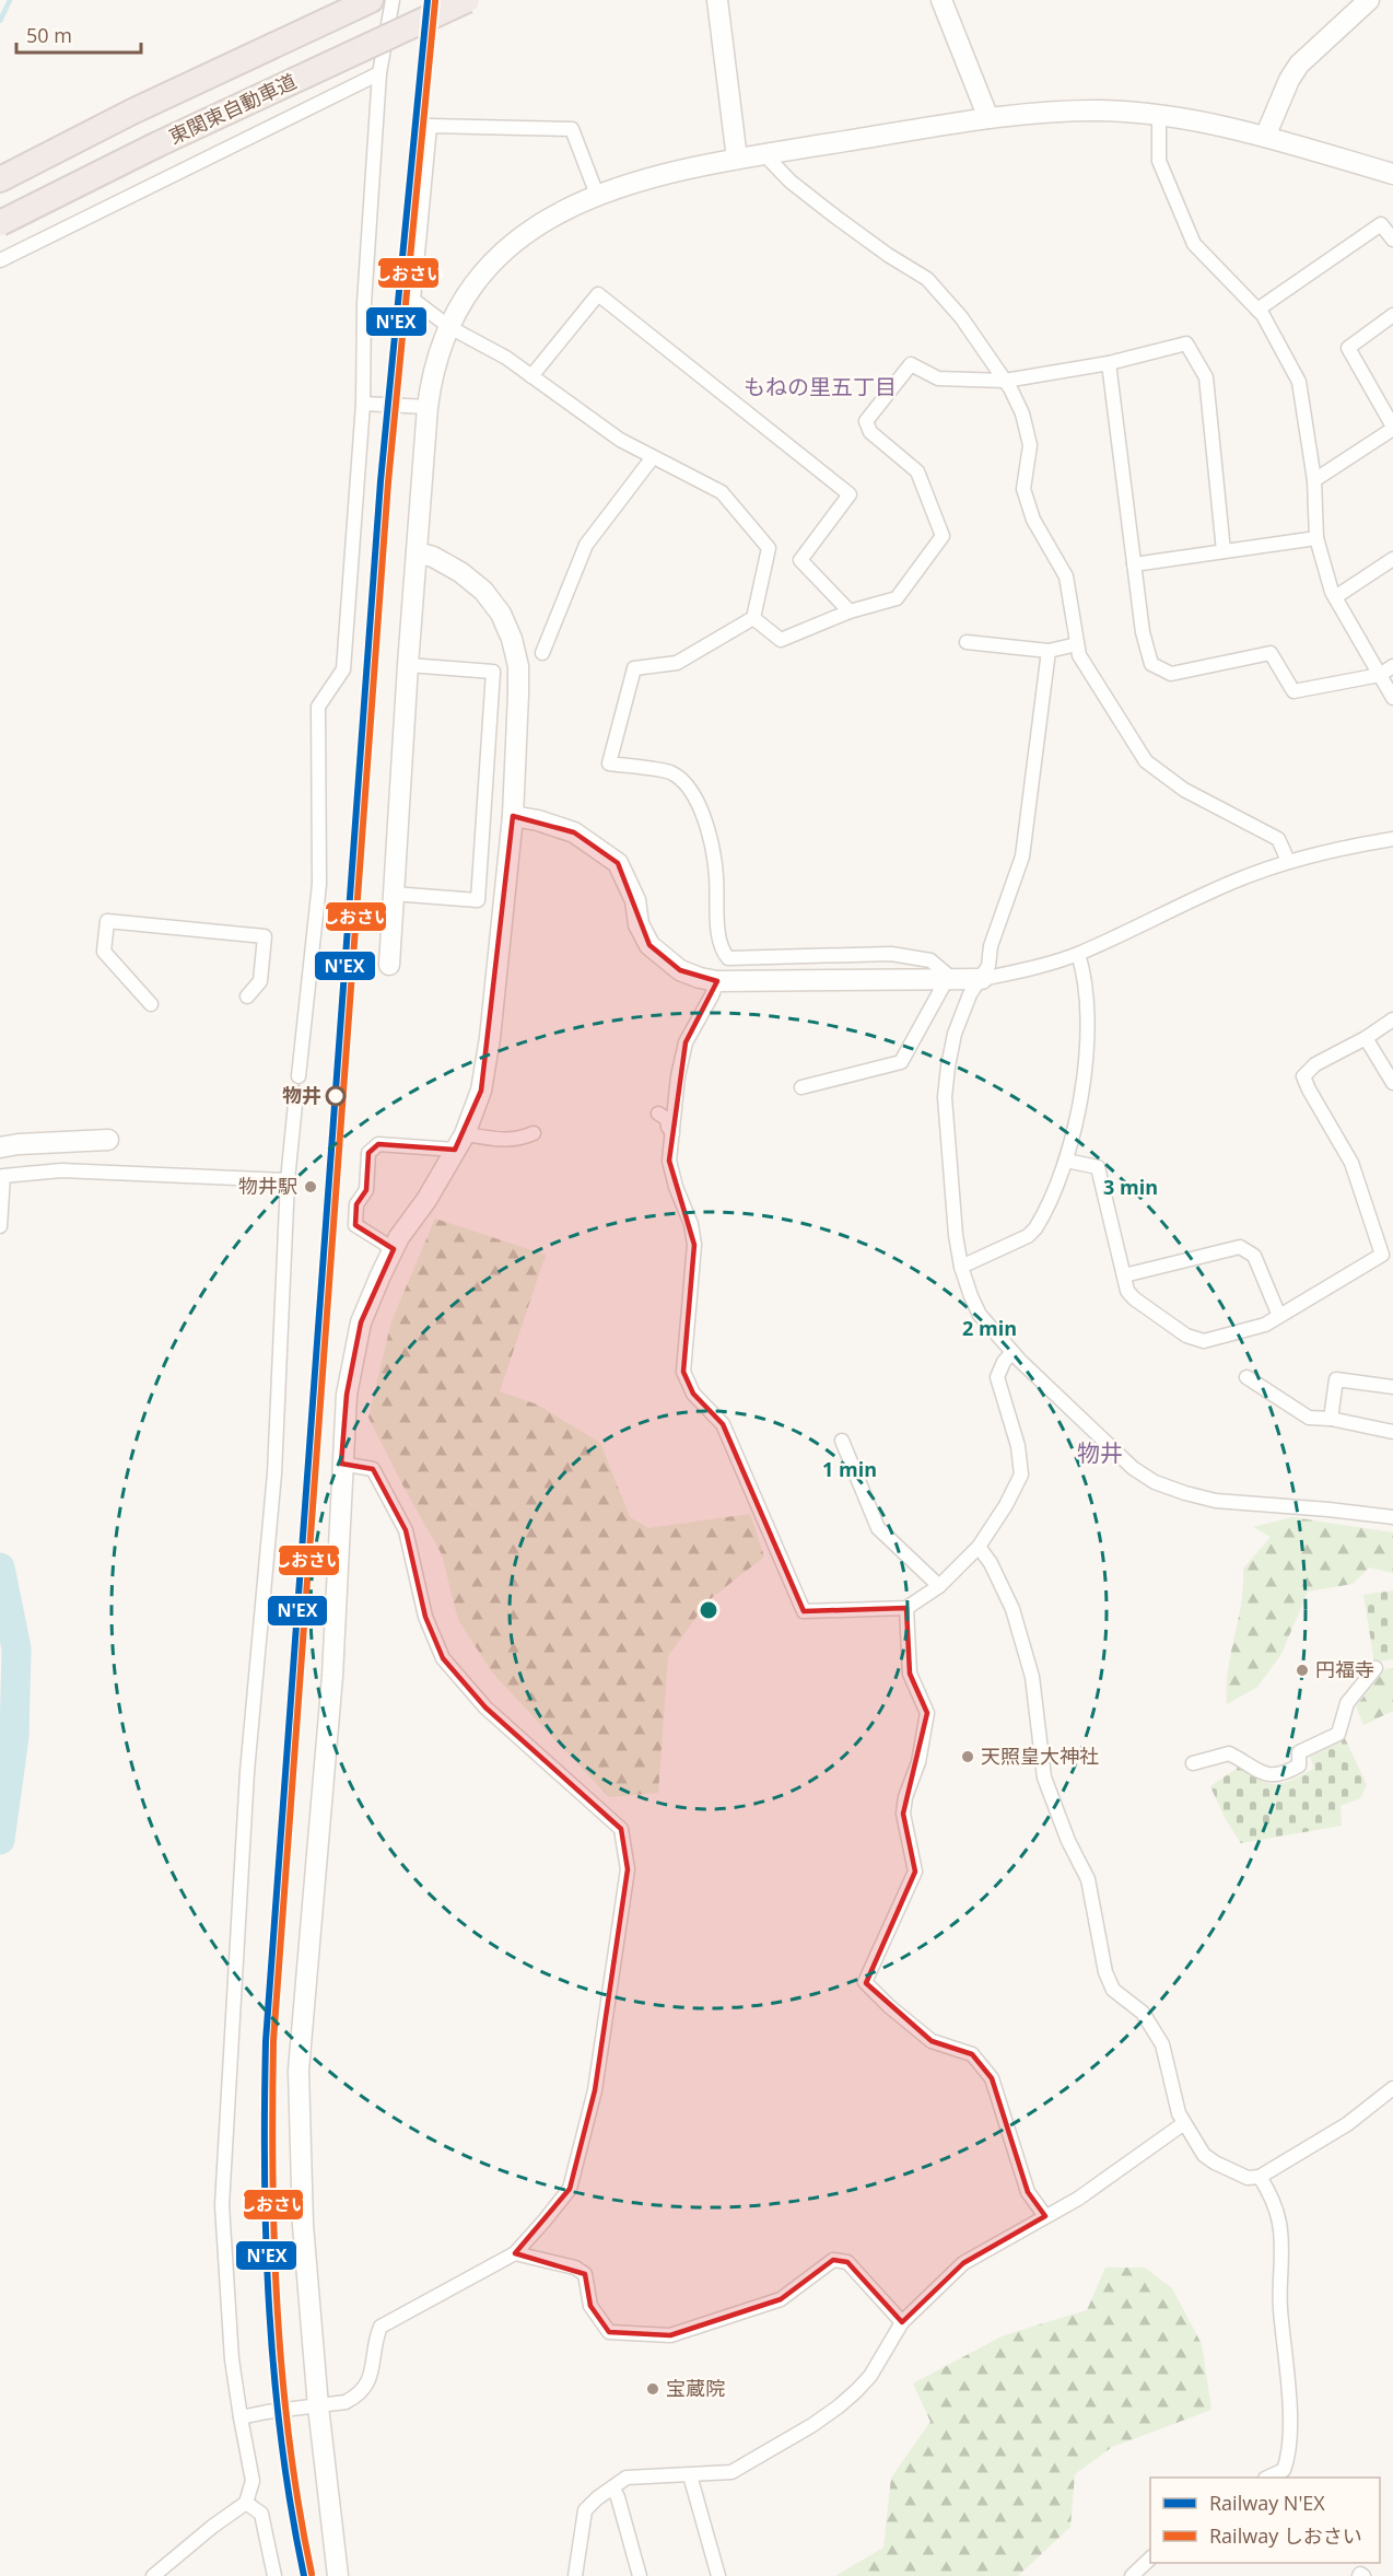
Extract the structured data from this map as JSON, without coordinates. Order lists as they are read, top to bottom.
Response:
{
  "streets": {
    "highway": ["東関東自動車道"]
  },
  "districts": ["もねの里五丁目", "物井"],
  "places": [
    "物井",
    "物井駅",
    "円福寺",
    "天照皇大神社",
    "宝蔵院"
  ],
  "lines": ["rail line N'EX", "rail line しおさい"],
  "legend": ["Railway N'EX", "Railway しおさい"],
  "scale_bar": "50 m",
  "rings": ["3 min", "2 min", "1 min"]
}
